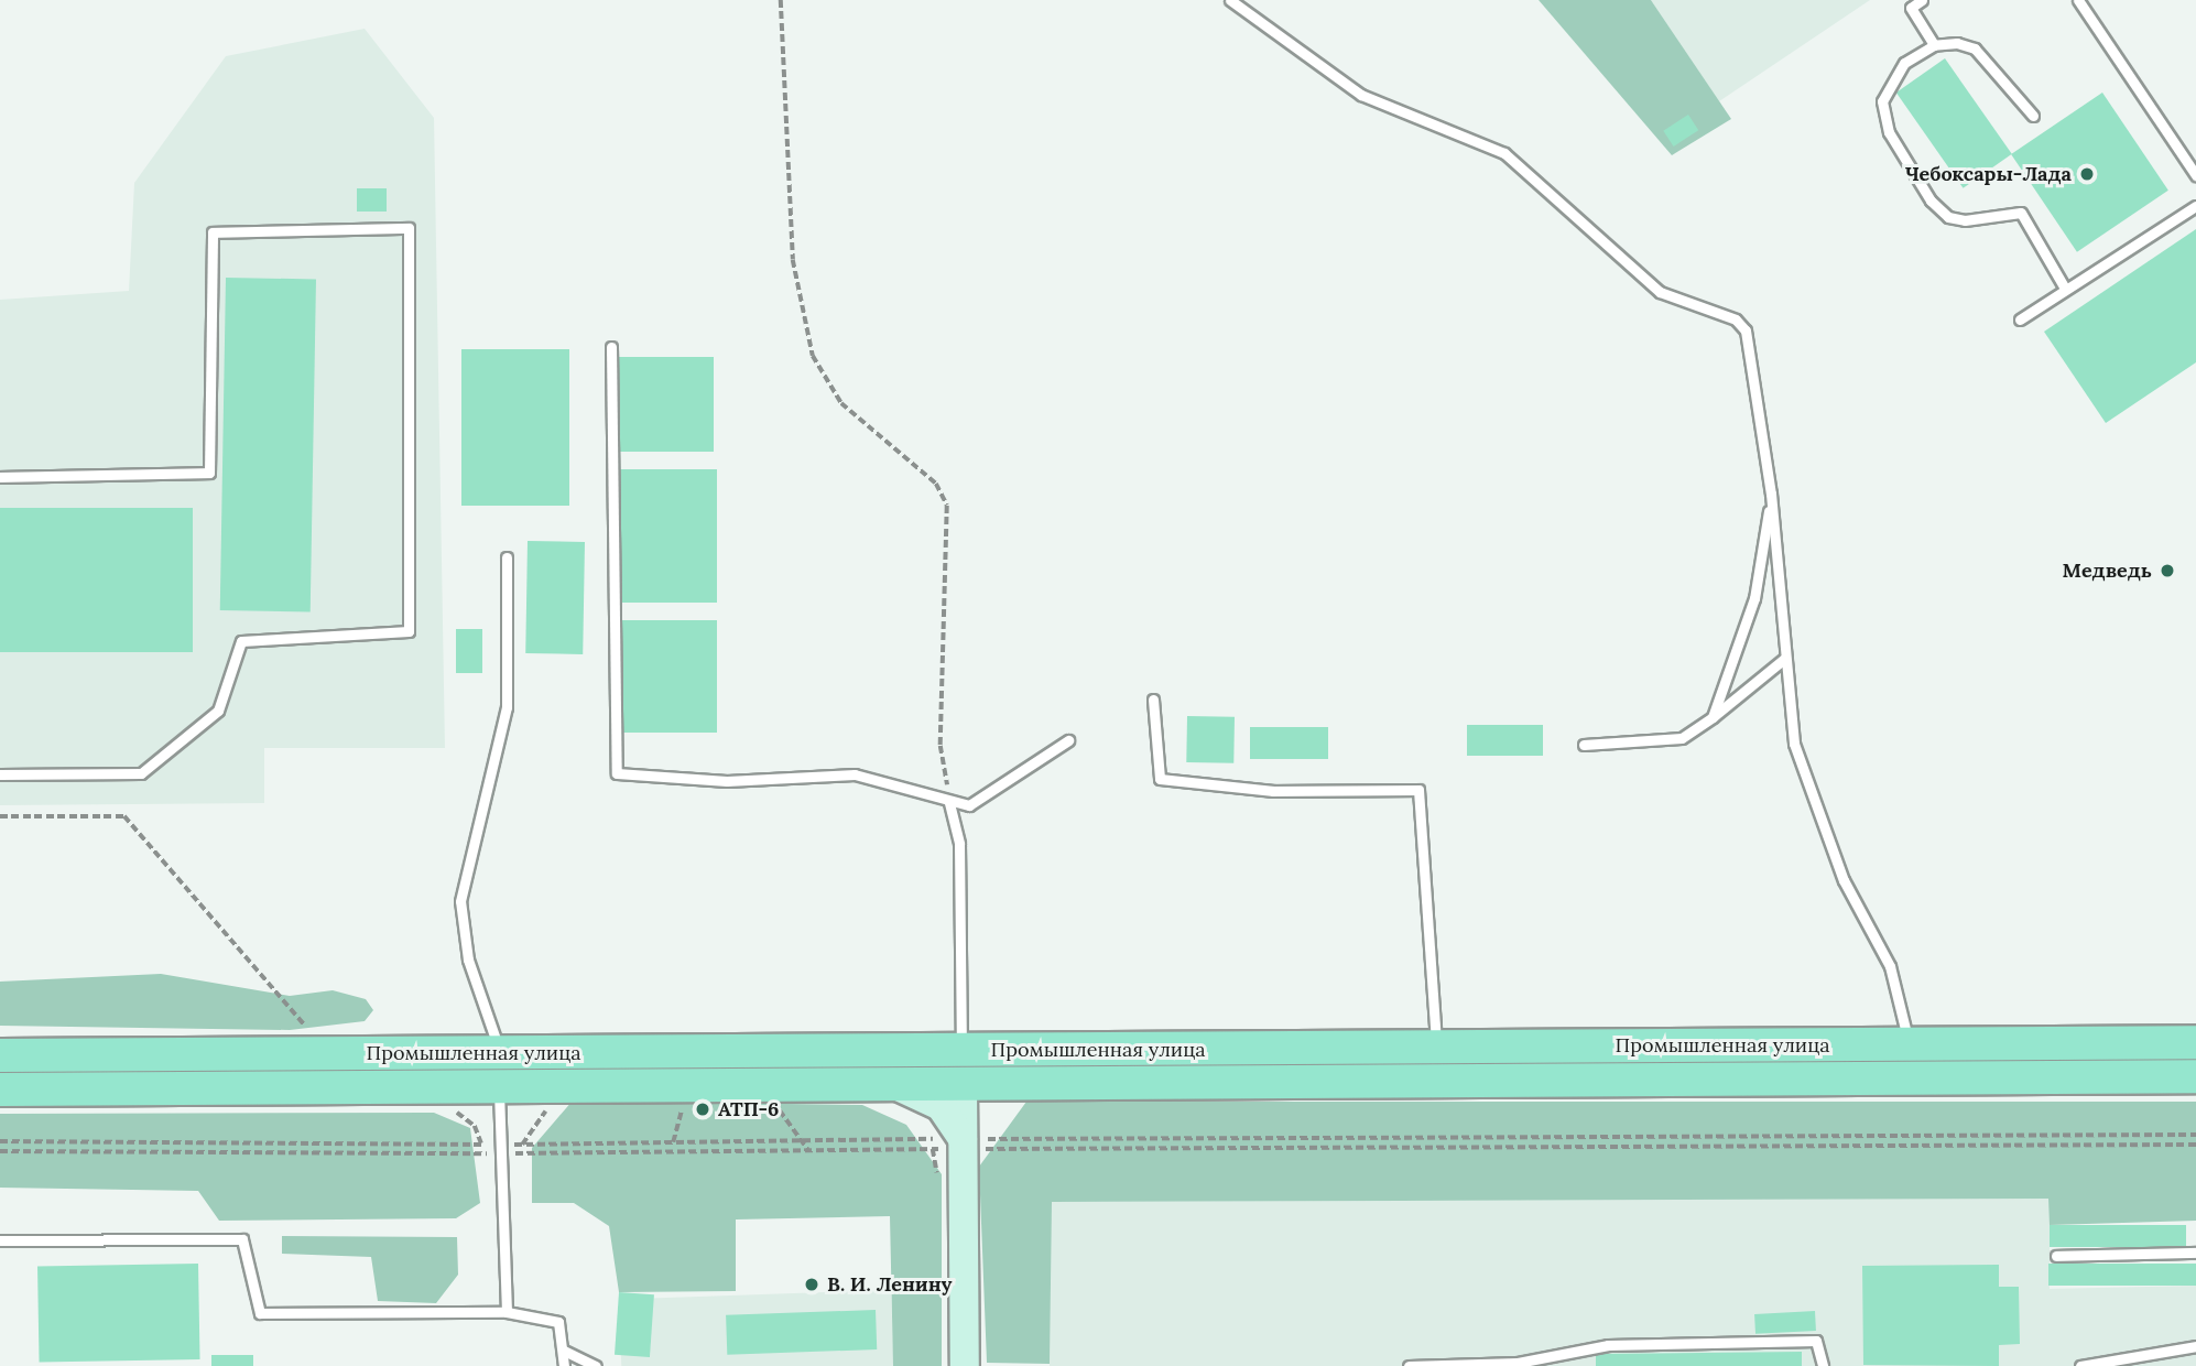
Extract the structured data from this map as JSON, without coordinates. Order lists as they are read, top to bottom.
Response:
{
  "streets": {
    "main road": ["Промышленная улица"]
  },
  "places": [
    "Чебоксары-Лада",
    "Медведь",
    "АТП-6",
    "В. И. Ленину"
  ]
}
